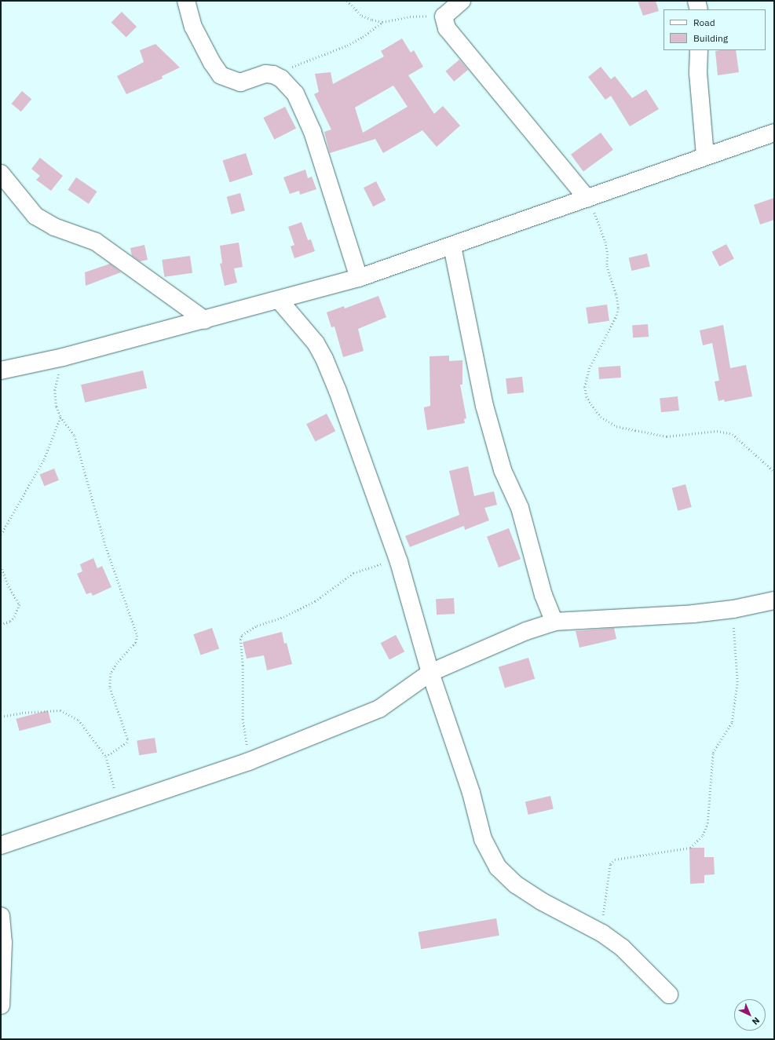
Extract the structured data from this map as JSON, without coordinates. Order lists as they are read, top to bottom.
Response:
{
  "legend": ["Road", "Building"],
  "north": "bottom right"
}
